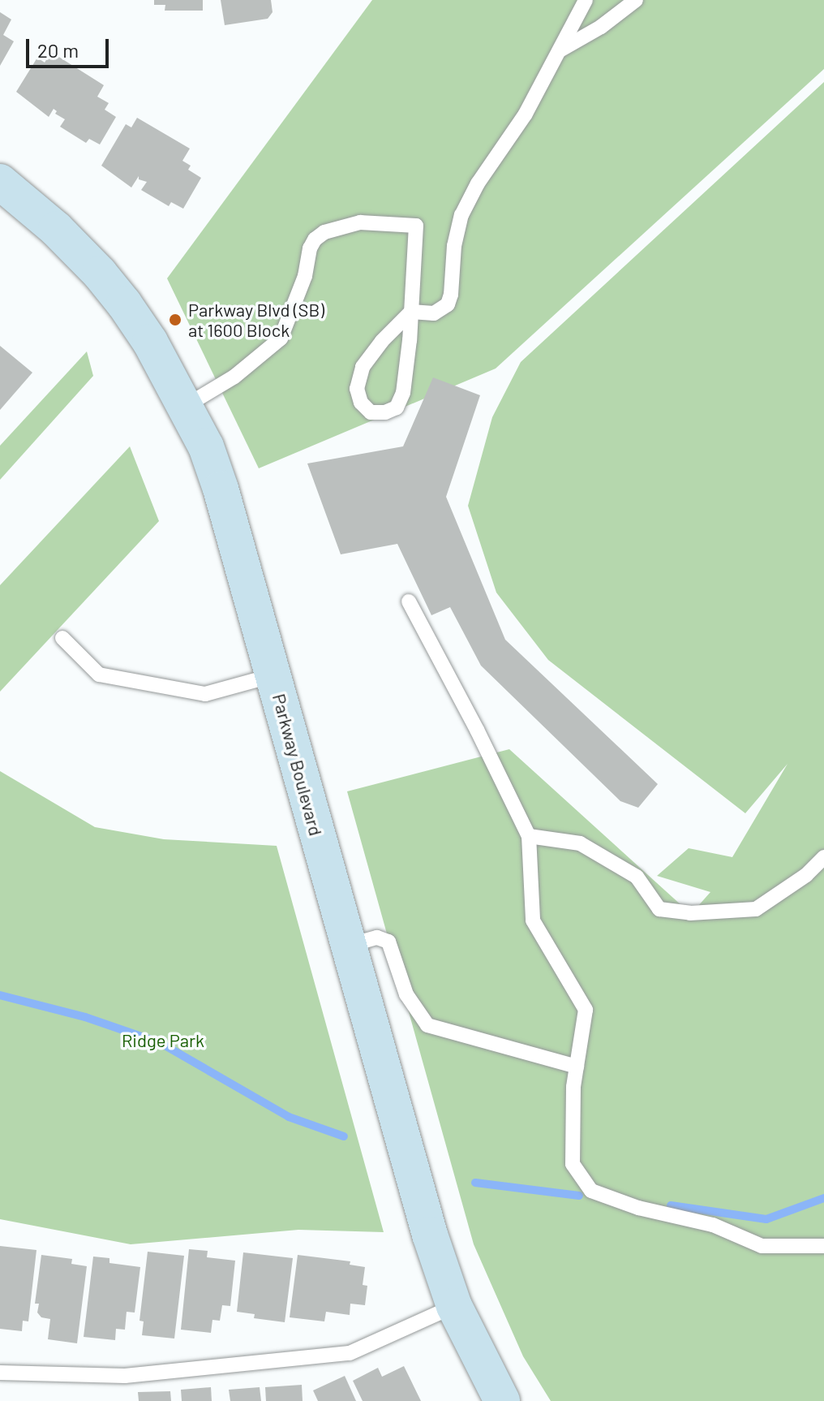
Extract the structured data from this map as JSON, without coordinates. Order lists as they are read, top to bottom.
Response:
{
  "streets": {
    "street": ["Parkway Boulevard"]
  },
  "parks": ["Ridge Park"],
  "places": ["Parkway Blvd (SB) at 1600 Block"],
  "scale_bar": "20 m"
}
